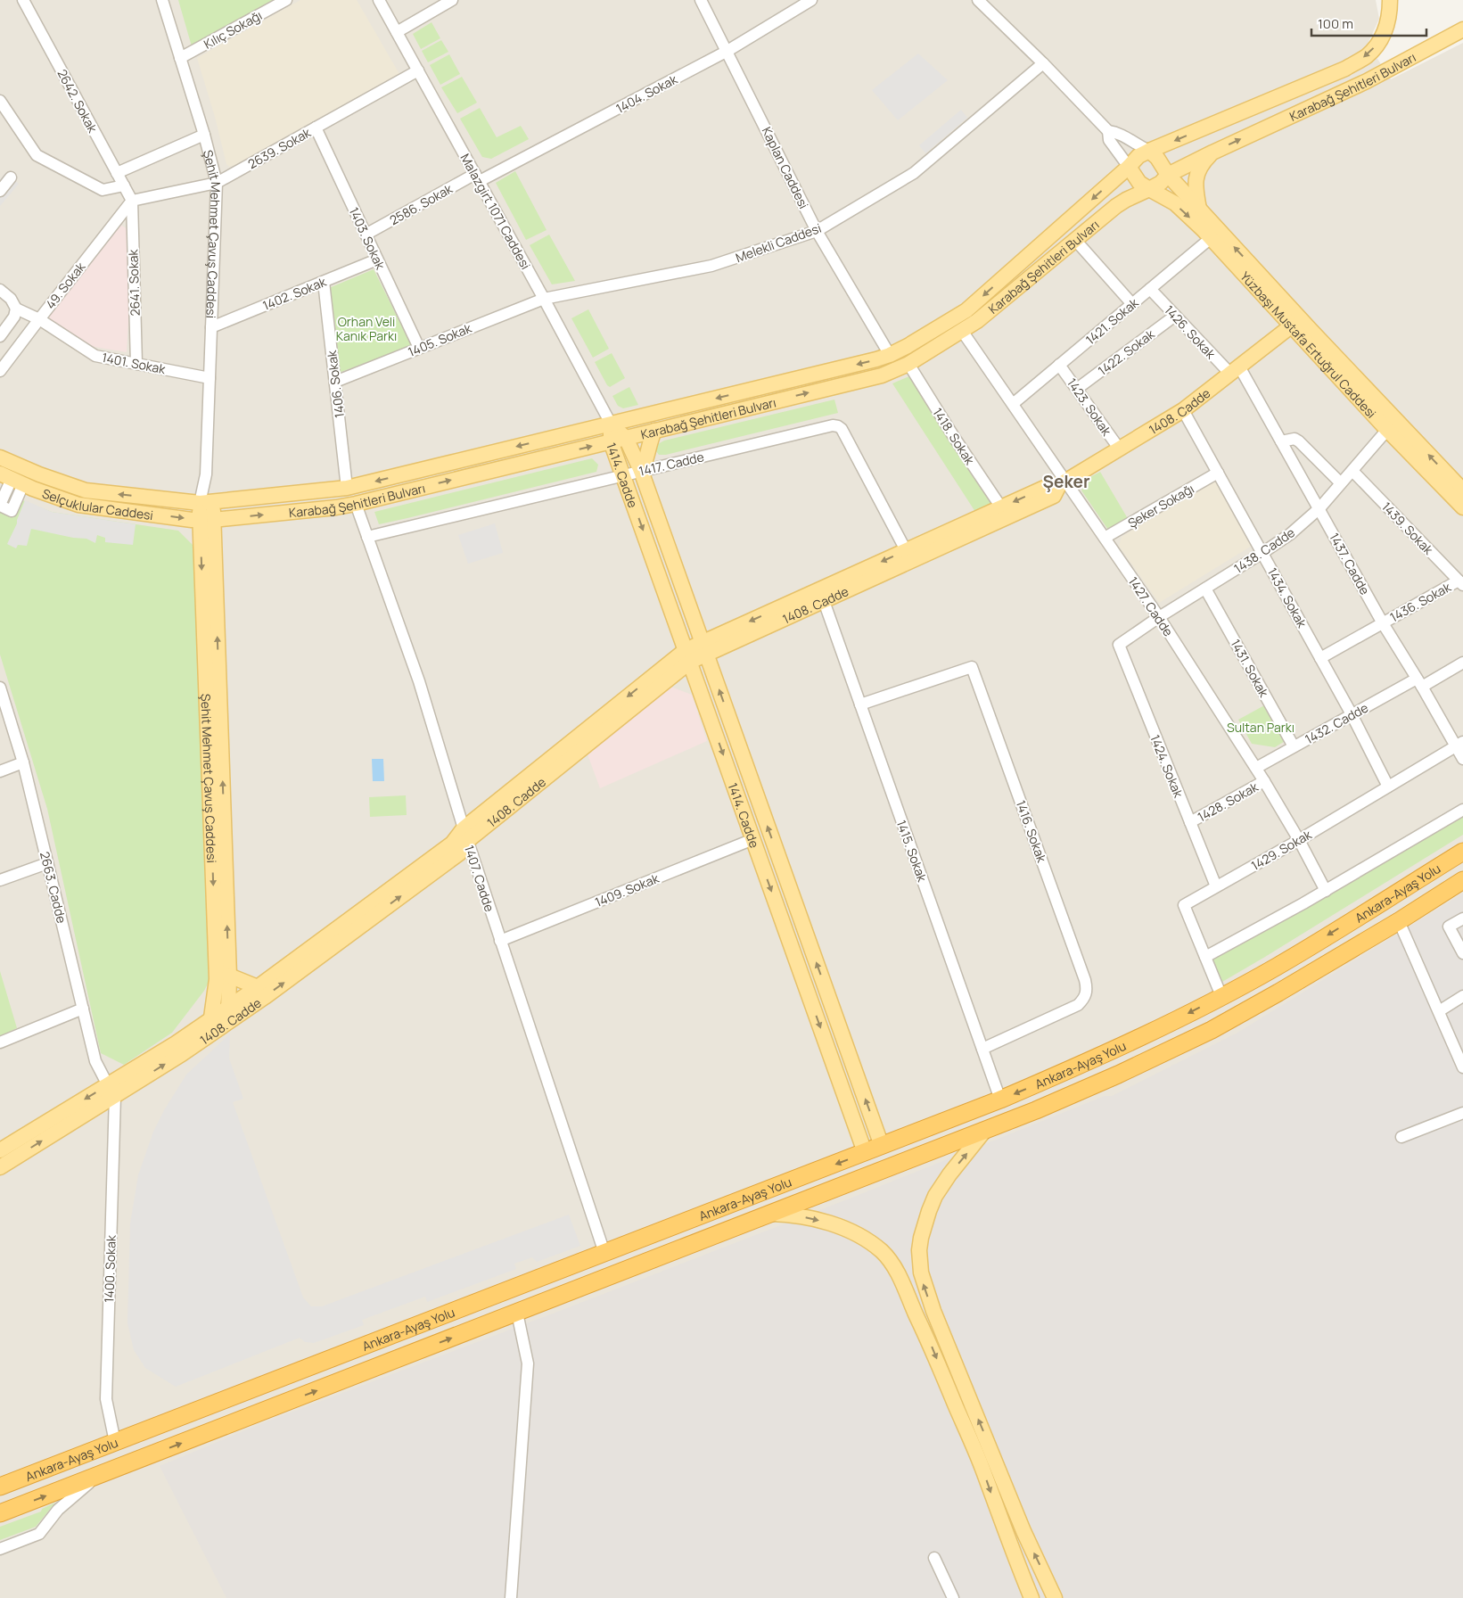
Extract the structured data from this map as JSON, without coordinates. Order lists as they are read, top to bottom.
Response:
{
  "streets": {
    "highway": ["Ankara-Ayaş Yolu"],
    "main road": [
      "Karabağ Şehitleri Bulvarı",
      "Şehit Mehmet Çavuş Caddesi",
      "Yüzbaşı Mustafa Ertuğrul Caddesi",
      "1408. Cadde",
      "1414. Cadde",
      "Selçuklular Caddesi"
    ],
    "street": [
      "Kılıç Sokağı",
      "1404. Sokak",
      "2642. Sokak",
      "2639. Sokak",
      "Kaplan Caddesi",
      "2586. Sokak",
      "Malazgirt 1071 Caddesi",
      "1403. Sokak",
      "Melekli Caddesi",
      "2641. Sokak",
      "49. Sokak",
      "1402. Sokak",
      "1421. Sokak",
      "1426. Sokak",
      "1405. Sokak",
      "1422. Sokak",
      "1401. Sokak",
      "1406. Sokak",
      "1423. Sokak",
      "1418. Sokak",
      "1417. Cadde",
      "Şeker Sokağı",
      "1439. Sokak",
      "1438. Cadde",
      "1437. Cadde",
      "1434. Sokak",
      "1436. Sokak",
      "1427. Cadde",
      "1431. Sokak",
      "1432. Cadde",
      "1424. Sokak",
      "1428. Sokak",
      "1416. Sokak",
      "1429. Sokak",
      "1415. Sokak",
      "1407. Cadde",
      "2663. Cadde",
      "1409. Sokak",
      "1400. Sokak"
    ]
  },
  "crossings": [
    ["Kılıç Sokağı", "Şehit Mehmet Çavuş Caddesi"],
    ["Karabağ Şehitleri Bulvarı", "Kaplan Caddesi"],
    ["Karabağ Şehitleri Bulvarı", "Malazgirt 1071 Caddesi"],
    ["Karabağ Şehitleri Bulvarı", "Şehit Mehmet Çavuş Caddesi"],
    ["Karabağ Şehitleri Bulvarı", "Yüzbaşı Mustafa Ertuğrul Caddesi"],
    ["Karabağ Şehitleri Bulvarı", "1406. Sokak"],
    ["Karabağ Şehitleri Bulvarı", "1418. Sokak"],
    ["Karabağ Şehitleri Bulvarı", "1414. Cadde"],
    ["Karabağ Şehitleri Bulvarı", "Selçuklular Caddesi"],
    ["Karabağ Şehitleri Bulvarı", "1427. Cadde"],
    ["Karabağ Şehitleri Bulvarı", "1407. Cadde"],
    ["1404. Sokak", "Kaplan Caddesi"],
    ["1404. Sokak", "2586. Sokak"],
    ["1404. Sokak", "Malazgirt 1071 Caddesi"],
    ["2642. Sokak", "2639. Sokak"],
    ["2642. Sokak", "2641. Sokak"],
    ["2642. Sokak", "49. Sokak"],
    ["2639. Sokak", "Malazgirt 1071 Caddesi"],
    ["2639. Sokak", "Şehit Mehmet Çavuş Caddesi"],
    ["2639. Sokak", "1403. Sokak"],
    ["2639. Sokak", "2641. Sokak"],
    ["2639. Sokak", "49. Sokak"],
    ["Kaplan Caddesi", "Melekli Caddesi"],
    ["2586. Sokak", "Malazgirt 1071 Caddesi"],
    ["2586. Sokak", "1403. Sokak"],
    ["Malazgirt 1071 Caddesi", "Melekli Caddesi"],
    ["Malazgirt 1071 Caddesi", "1405. Sokak"],
    ["Malazgirt 1071 Caddesi", "1414. Cadde"],
    ["Şehit Mehmet Çavuş Caddesi", "1402. Sokak"],
    ["Şehit Mehmet Çavuş Caddesi", "1401. Sokak"],
    ["Şehit Mehmet Çavuş Caddesi", "1408. Cadde"],
    ["Şehit Mehmet Çavuş Caddesi", "Selçuklular Caddesi"],
    ["1403. Sokak", "1402. Sokak"],
    ["1403. Sokak", "1405. Sokak"],
    ["Melekli Caddesi", "1405. Sokak"],
    ["2641. Sokak", "49. Sokak"],
    ["2641. Sokak", "1401. Sokak"],
    ["49. Sokak", "1401. Sokak"],
    ["1402. Sokak", "1406. Sokak"],
    ["1421. Sokak", "1426. Sokak"],
    ["1421. Sokak", "Yüzbaşı Mustafa Ertuğrul Caddesi"],
    ["1421. Sokak", "1423. Sokak"],
    ["1421. Sokak", "1427. Cadde"],
    ["1426. Sokak", "1422. Sokak"],
    ["1426. Sokak", "1408. Cadde"],
    ["1426. Sokak", "1437. Cadde"],
    ["1405. Sokak", "1406. Sokak"],
    ["Yüzbaşı Mustafa Ertuğrul Caddesi", "1408. Cadde"],
    ["Yüzbaşı Mustafa Ertuğrul Caddesi", "1438. Cadde"],
    ["1422. Sokak", "1423. Sokak"],
    ["1423. Sokak", "1408. Cadde"],
    ["1408. Cadde", "1418. Sokak"],
    ["1408. Cadde", "1417. Cadde"],
    ["1408. Cadde", "1414. Cadde"],
    ["1408. Cadde", "1437. Cadde"],
    ["1408. Cadde", "1434. Sokak"],
    ["1408. Cadde", "1427. Cadde"],
    ["1408. Cadde", "1415. Sokak"],
    ["1408. Cadde", "1407. Cadde"],
    ["1408. Cadde", "2663. Cadde"],
    ["1408. Cadde", "1400. Sokak"],
    ["1417. Cadde", "1414. Cadde"],
    ["1417. Cadde", "1407. Cadde"],
    ["1414. Cadde", "1409. Sokak"],
    ["1414. Cadde", "Ankara-Ayaş Yolu"],
    ["Şeker Sokağı", "1434. Sokak"],
    ["Şeker Sokağı", "1427. Cadde"],
    ["1439. Sokak", "1438. Cadde"],
    ["1439. Sokak", "1436. Sokak"],
    ["1438. Cadde", "1437. Cadde"],
    ["1438. Cadde", "1434. Sokak"],
    ["1438. Cadde", "1427. Cadde"],
    ["1438. Cadde", "1431. Sokak"],
    ["1438. Cadde", "1424. Sokak"],
    ["1437. Cadde", "1436. Sokak"],
    ["1437. Cadde", "1432. Cadde"],
    ["1437. Cadde", "1429. Sokak"],
    ["1434. Sokak", "1436. Sokak"],
    ["1434. Sokak", "1432. Cadde"],
    ["1434. Sokak", "1429. Sokak"],
    ["1427. Cadde", "1432. Cadde"],
    ["1427. Cadde", "1428. Sokak"],
    ["1427. Cadde", "1429. Sokak"],
    ["1431. Sokak", "1432. Cadde"],
    ["1424. Sokak", "1428. Sokak"],
    ["1424. Sokak", "1429. Sokak"],
    ["1416. Sokak", "1415. Sokak"],
    ["1429. Sokak", "Ankara-Ayaş Yolu"],
    ["1415. Sokak", "Ankara-Ayaş Yolu"],
    ["1407. Cadde", "1409. Sokak"],
    ["1407. Cadde", "Ankara-Ayaş Yolu"],
    ["2663. Cadde", "1400. Sokak"],
    ["Ankara-Ayaş Yolu", "1400. Sokak"]
  ],
  "districts": ["Şeker"],
  "parks": ["Orhan Veli Kanık Parkı", "Sultan Parkı"],
  "scale_bar": "100 m"
}
